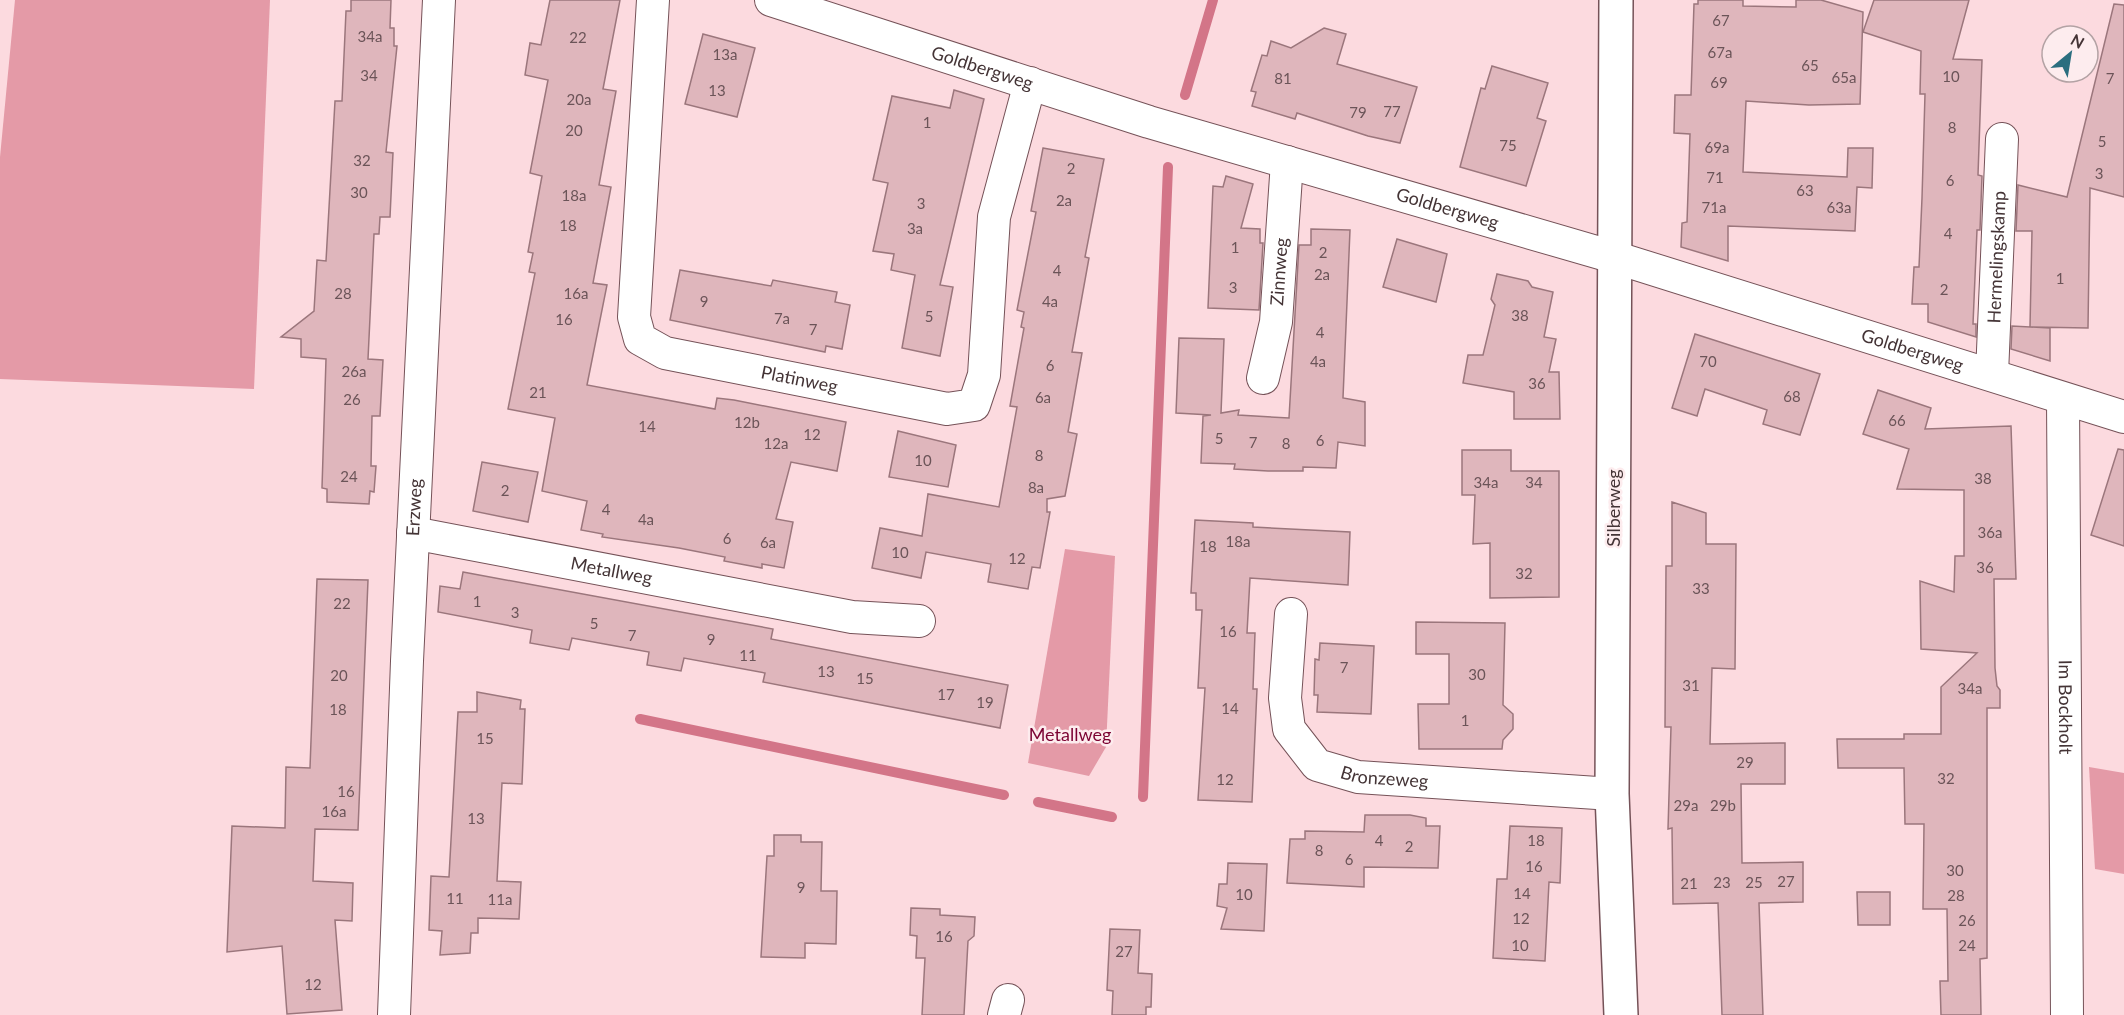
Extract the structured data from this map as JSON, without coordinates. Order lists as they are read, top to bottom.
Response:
{
  "streets": {
    "street": [
      "Goldbergweg",
      "Hermelingskamp",
      "Zinnweg",
      "Platinweg",
      "Erzweg",
      "Silberweg",
      "Metallweg",
      "Im Bockholt",
      "Bronzeweg"
    ]
  },
  "crossings": [
    ["Goldbergweg", "Hermelingskamp"],
    ["Goldbergweg", "Zinnweg"],
    ["Goldbergweg", "Platinweg"],
    ["Goldbergweg", "Silberweg"],
    ["Goldbergweg", "Im Bockholt"],
    ["Erzweg", "Metallweg"],
    ["Silberweg", "Bronzeweg"]
  ],
  "parks": ["Metallweg"],
  "house_numbers": [
    "67",
    "34a",
    "22",
    "67a",
    "13a",
    "65",
    "34",
    "10",
    "65a",
    "81",
    "7",
    "69",
    "13",
    "20a",
    "77",
    "79",
    "1",
    "8",
    "20",
    "5",
    "75",
    "69a",
    "32",
    "2",
    "3",
    "71",
    "6",
    "63",
    "30",
    "18a",
    "2a",
    "3",
    "71a",
    "63a",
    "18",
    "3a",
    "4",
    "1",
    "2",
    "4",
    "2a",
    "1",
    "3",
    "2",
    "28",
    "16a",
    "9",
    "4a",
    "38",
    "5",
    "7a",
    "16",
    "7",
    "4",
    "4a",
    "70",
    "6",
    "26a",
    "36",
    "21",
    "68",
    "6a",
    "26",
    "66",
    "12b",
    "14",
    "12",
    "5",
    "6",
    "7",
    "12a",
    "8",
    "8",
    "10",
    "24",
    "38",
    "34a",
    "34",
    "8a",
    "2",
    "4",
    "4a",
    "36a",
    "6",
    "18a",
    "6a",
    "18",
    "10",
    "12",
    "36",
    "32",
    "33",
    "1",
    "22",
    "3",
    "5",
    "16",
    "7",
    "9",
    "11",
    "7",
    "13",
    "30",
    "20",
    "15",
    "31",
    "34a",
    "17",
    "19",
    "14",
    "18",
    "1",
    "15",
    "29",
    "32",
    "12",
    "16",
    "29a",
    "29b",
    "16a",
    "13",
    "4",
    "18",
    "2",
    "8",
    "6",
    "16",
    "30",
    "27",
    "23",
    "25",
    "21",
    "9",
    "14",
    "10",
    "28",
    "11",
    "11a",
    "12",
    "26",
    "16",
    "10",
    "24",
    "27",
    "12"
  ],
  "north": "top right"
}
